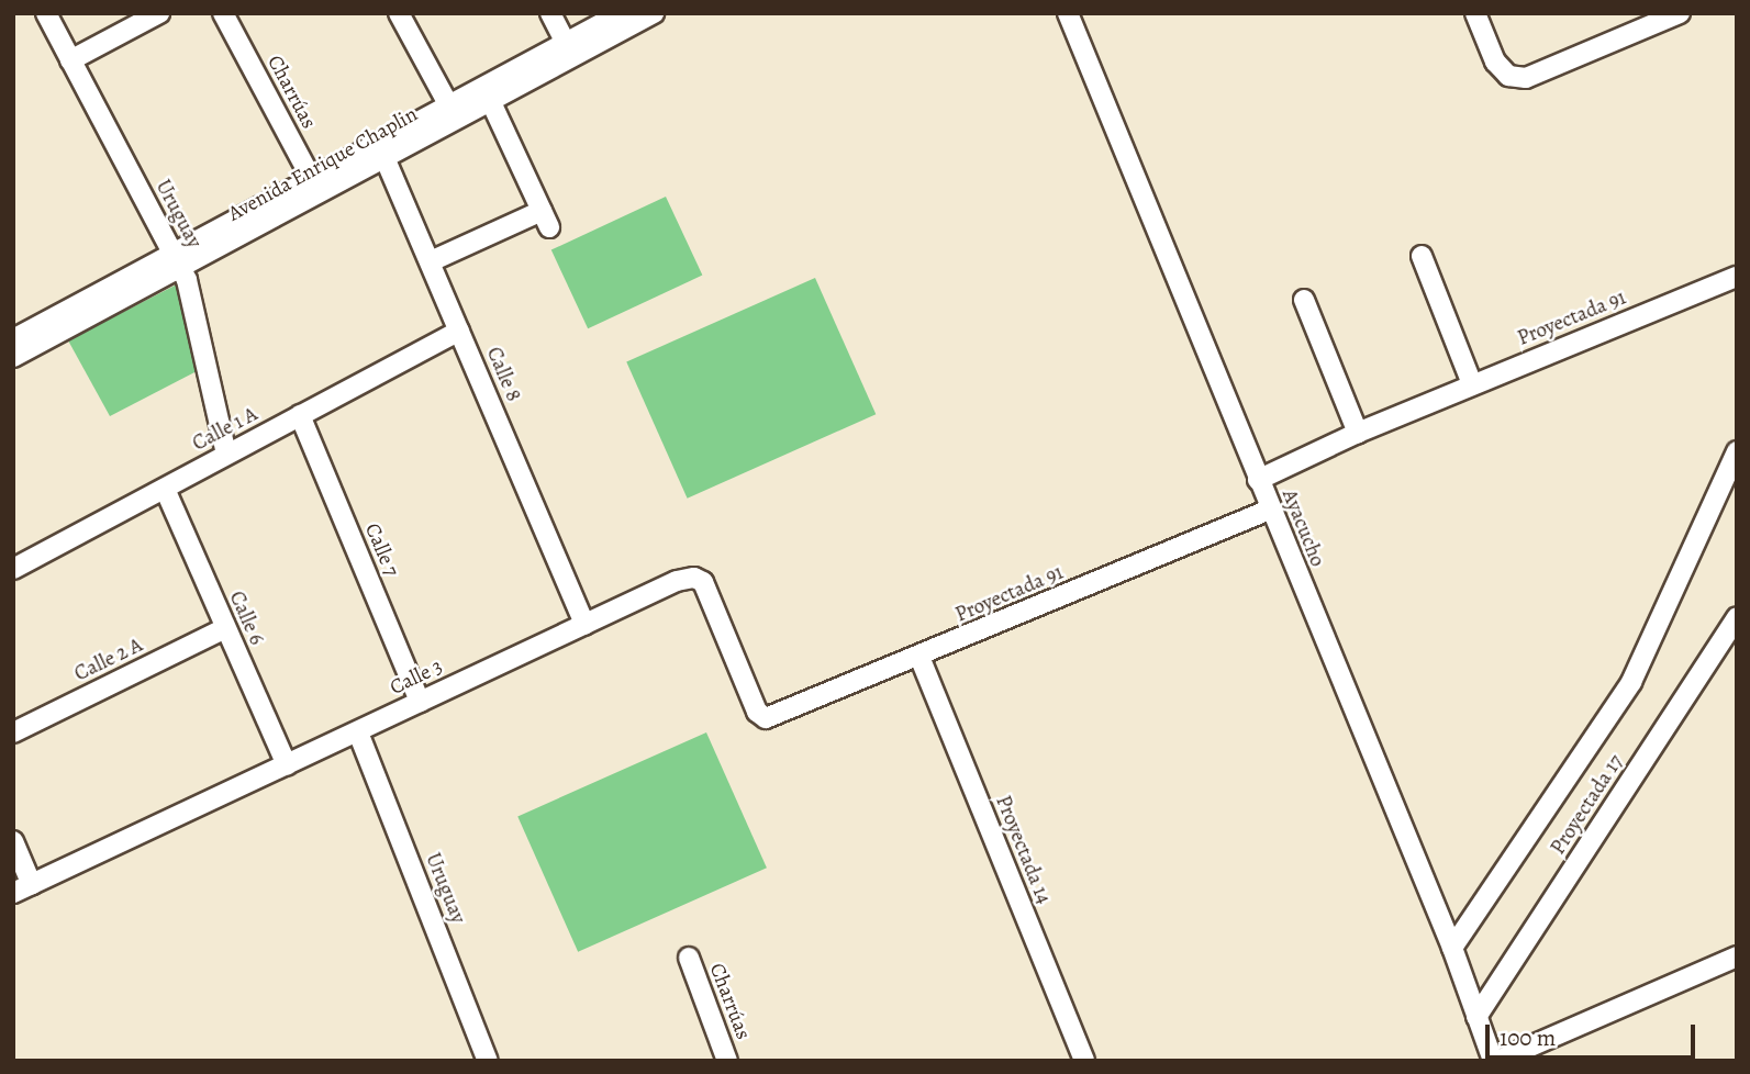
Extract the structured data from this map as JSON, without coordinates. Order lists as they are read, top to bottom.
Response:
{
  "streets": {
    "street": [
      "Charrúas",
      "Avenida Enrique Chaplin",
      "Uruguay",
      "Proyectada 91",
      "Calle 8",
      "Calle 1 A",
      "Ayacucho",
      "Calle 7",
      "Calle 6",
      "Calle 2 A",
      "Calle 3",
      "Proyectada 17",
      "Proyectada 14"
    ]
  },
  "crossings": [
    ["Charrúas", "Avenida Enrique Chaplin"],
    ["Avenida Enrique Chaplin", "Uruguay"],
    ["Avenida Enrique Chaplin", "Calle 8"],
    ["Uruguay", "Calle 1 A"],
    ["Uruguay", "Calle 3"],
    ["Proyectada 91", "Ayacucho"],
    ["Proyectada 91", "Calle 3"],
    ["Proyectada 91", "Proyectada 14"],
    ["Calle 8", "Calle 1 A"],
    ["Calle 8", "Calle 3"],
    ["Calle 1 A", "Calle 7"],
    ["Calle 1 A", "Calle 6"],
    ["Ayacucho", "Proyectada 17"],
    ["Calle 7", "Calle 3"],
    ["Calle 6", "Calle 2 A"],
    ["Calle 6", "Calle 3"]
  ],
  "scale_bar": "100 m"
}
